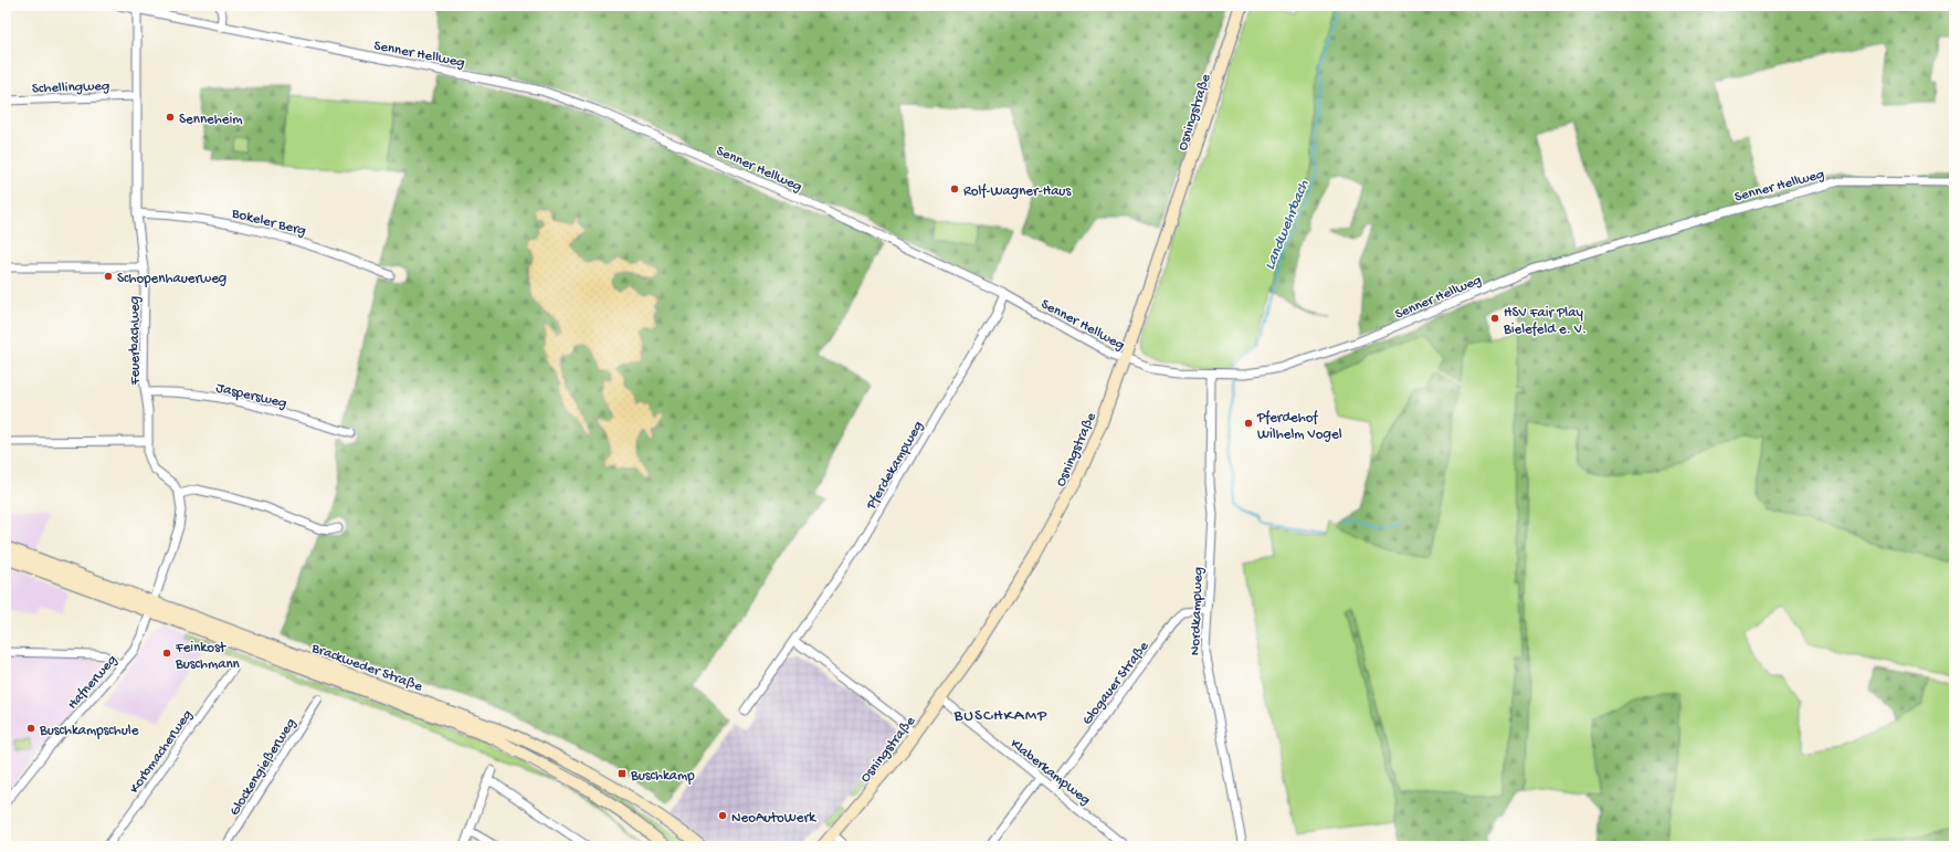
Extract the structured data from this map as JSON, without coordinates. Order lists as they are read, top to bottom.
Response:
{
  "streets": {
    "main road": ["Osningstraße", "Brackweder Straße"],
    "street": [
      "Senner Hellweg",
      "Schellingweg",
      "Bokeler Berg",
      "Feuerbachweg",
      "Jaspersweg",
      "Pferdekampweg",
      "Nordkampweg",
      "Hafnerweg",
      "Glogauer Straße",
      "Korbmacherweg",
      "Glockengießerweg",
      "Klaberkampweg"
    ]
  },
  "crossings": [
    ["Senner Hellweg", "Osningstraße"],
    ["Senner Hellweg", "Feuerbachweg"],
    ["Senner Hellweg", "Pferdekampweg"],
    ["Senner Hellweg", "Nordkampweg"],
    ["Schellingweg", "Feuerbachweg"],
    ["Osningstraße", "Klaberkampweg"],
    ["Bokeler Berg", "Feuerbachweg"],
    ["Feuerbachweg", "Jaspersweg"],
    ["Nordkampweg", "Glogauer Straße"],
    ["Brackweder Straße", "Hafnerweg"],
    ["Glogauer Straße", "Klaberkampweg"]
  ],
  "districts": ["BUSCHKAMP"],
  "water": ["Landwehrbach"],
  "places": {
    "other": [
      "Senneheim",
      "Rolf-Wagner-Haus",
      "Schopenhauerweg",
      "HSV Fair Play Bielefeld e. V.",
      "Pferdehof Wilhelm Vogel",
      "Feinkost Buschmann",
      "Buschkampschule",
      "NeoAutoWerk"
    ],
    "transit": ["Buschkamp"]
  }
}
